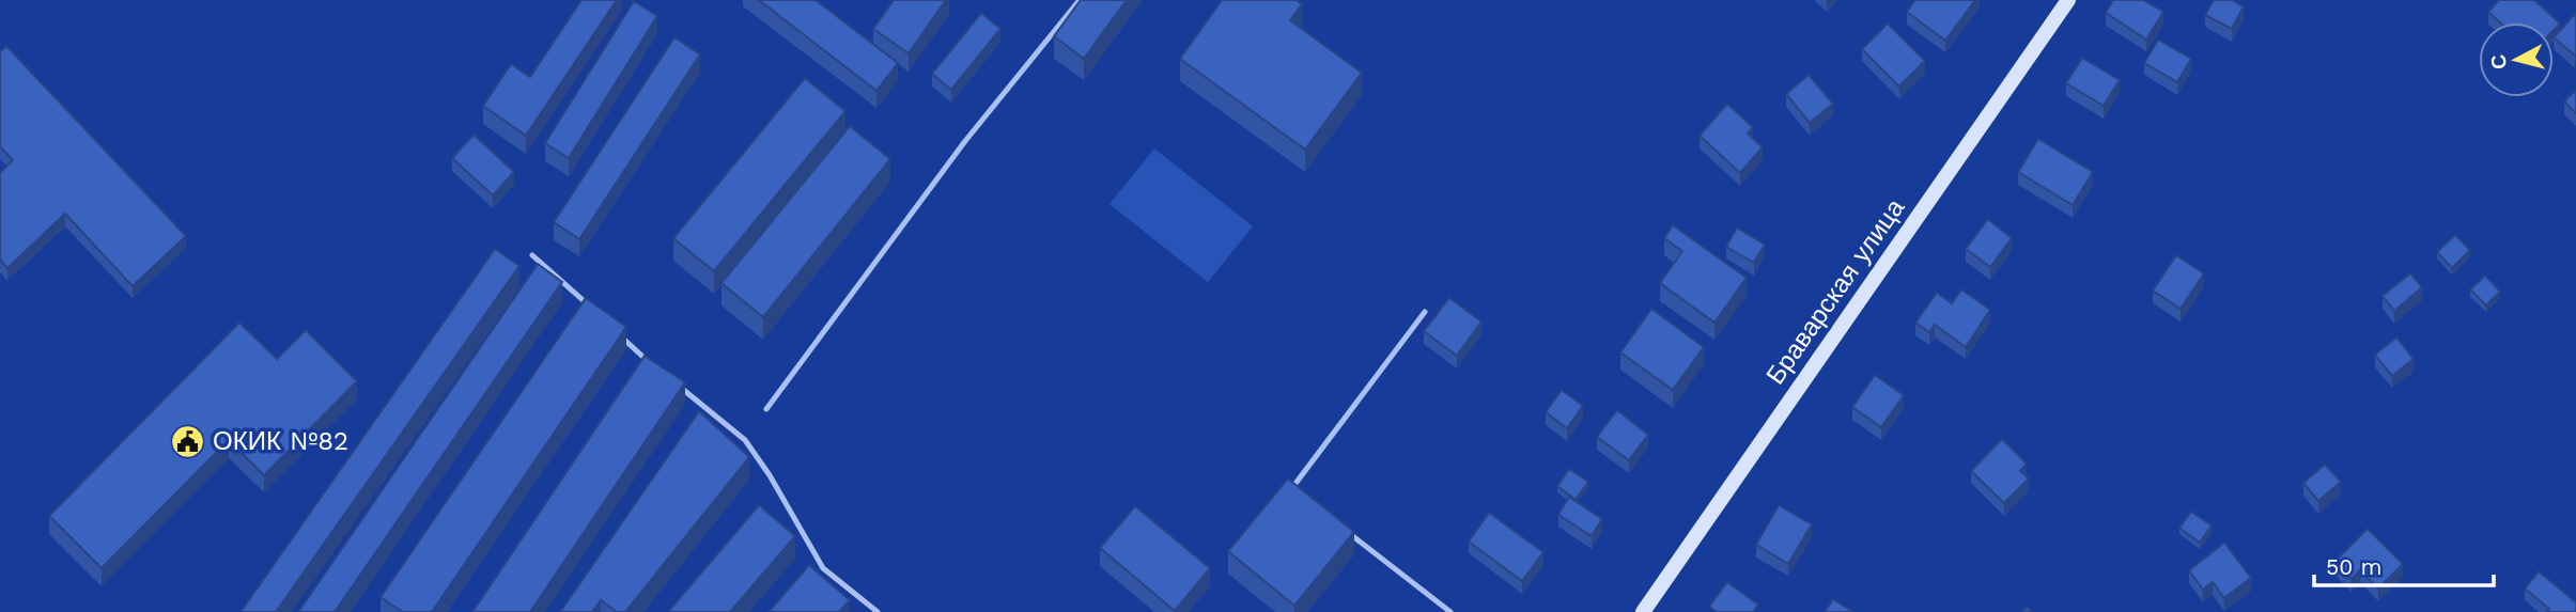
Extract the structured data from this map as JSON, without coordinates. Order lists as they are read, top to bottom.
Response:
{
  "streets": {
    "main road": ["Браварская улица"]
  },
  "places": {
    "public building": ["ОКИК №82"]
  },
  "scale_bar": "50 m",
  "north": "left"
}
